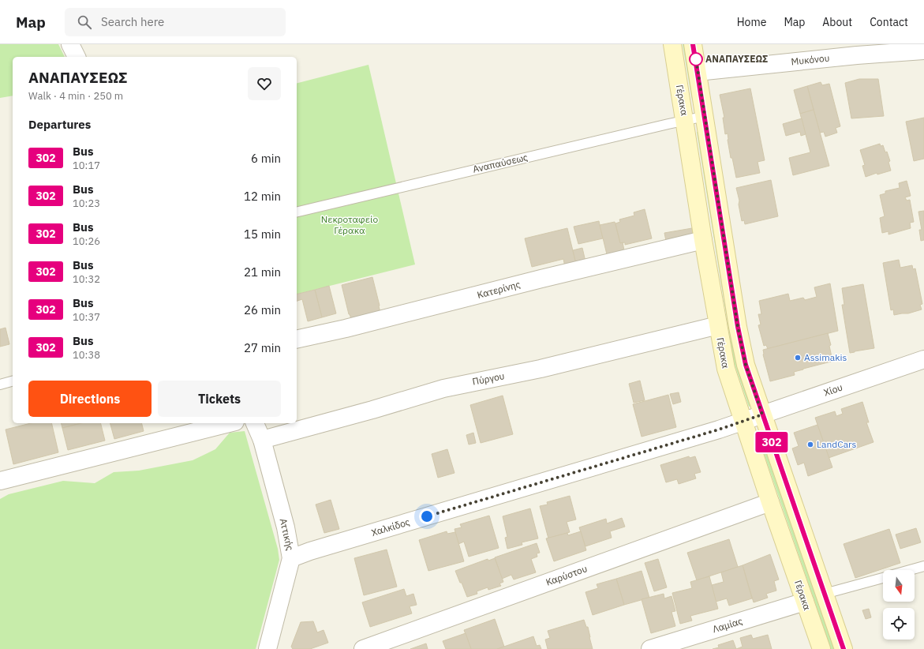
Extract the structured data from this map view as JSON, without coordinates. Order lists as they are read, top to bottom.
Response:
{
  "streets": {
    "street": [
      "Μυκόνου",
      "Γέρακα",
      "Κατερίνης",
      "Πύργου",
      "Χίου",
      "Χαλκίδος",
      "Αττικής",
      "Καρύστου",
      "Λαμίας"
    ],
    "lane": ["Αναπαύσεως"]
  },
  "crossings": [
    ["Γέρακα", "Αναπαύσεως"],
    ["Γέρακα", "Κατερίνης"],
    ["Γέρακα", "Πύργου"],
    ["Γέρακα", "Χίου"],
    ["Γέρακα", "Χαλκίδος"],
    ["Γέρακα", "Καρύστου"],
    ["Γέρακα", "Λαμίας"],
    ["Πύργου", "Αττικής"],
    ["Χίου", "Χαλκίδος"],
    ["Χαλκίδος", "Αττικής"]
  ],
  "parks": ["Νεκροταφείο Γέρακα"],
  "places": ["ΑΝΑΠΑΥΣΕΩΣ", "Assimakis", "LandCars"],
  "lines": ["bus line 302"],
  "north": "bottom",
  "page": {
    "header": "Map",
    "search": "Search here",
    "nav": [
      "Home",
      "Map",
      "About",
      "Contact"
    ],
    "on_map": "302",
    "heading": [
      ["ΑΝΑΠΑΥΣΕΩΣ", "Walk · 4 min · 250 m"],
      "Departures"
    ],
    "list": [
      {
        "mark": "302",
        "name": "Bus",
        "note": "10:17",
        "value": "6 min"
      },
      {
        "mark": "302",
        "name": "Bus",
        "note": "10:23",
        "value": "12 min"
      },
      {
        "mark": "302",
        "name": "Bus",
        "note": "10:26",
        "value": "15 min"
      },
      {
        "mark": "302",
        "name": "Bus",
        "note": "10:32",
        "value": "21 min"
      },
      {
        "mark": "302",
        "name": "Bus",
        "note": "10:37",
        "value": "26 min"
      },
      {
        "mark": "302",
        "name": "Bus",
        "note": "10:38",
        "value": "27 min"
      }
    ],
    "buttons": ["Directions", "Tickets"]
  }
}
